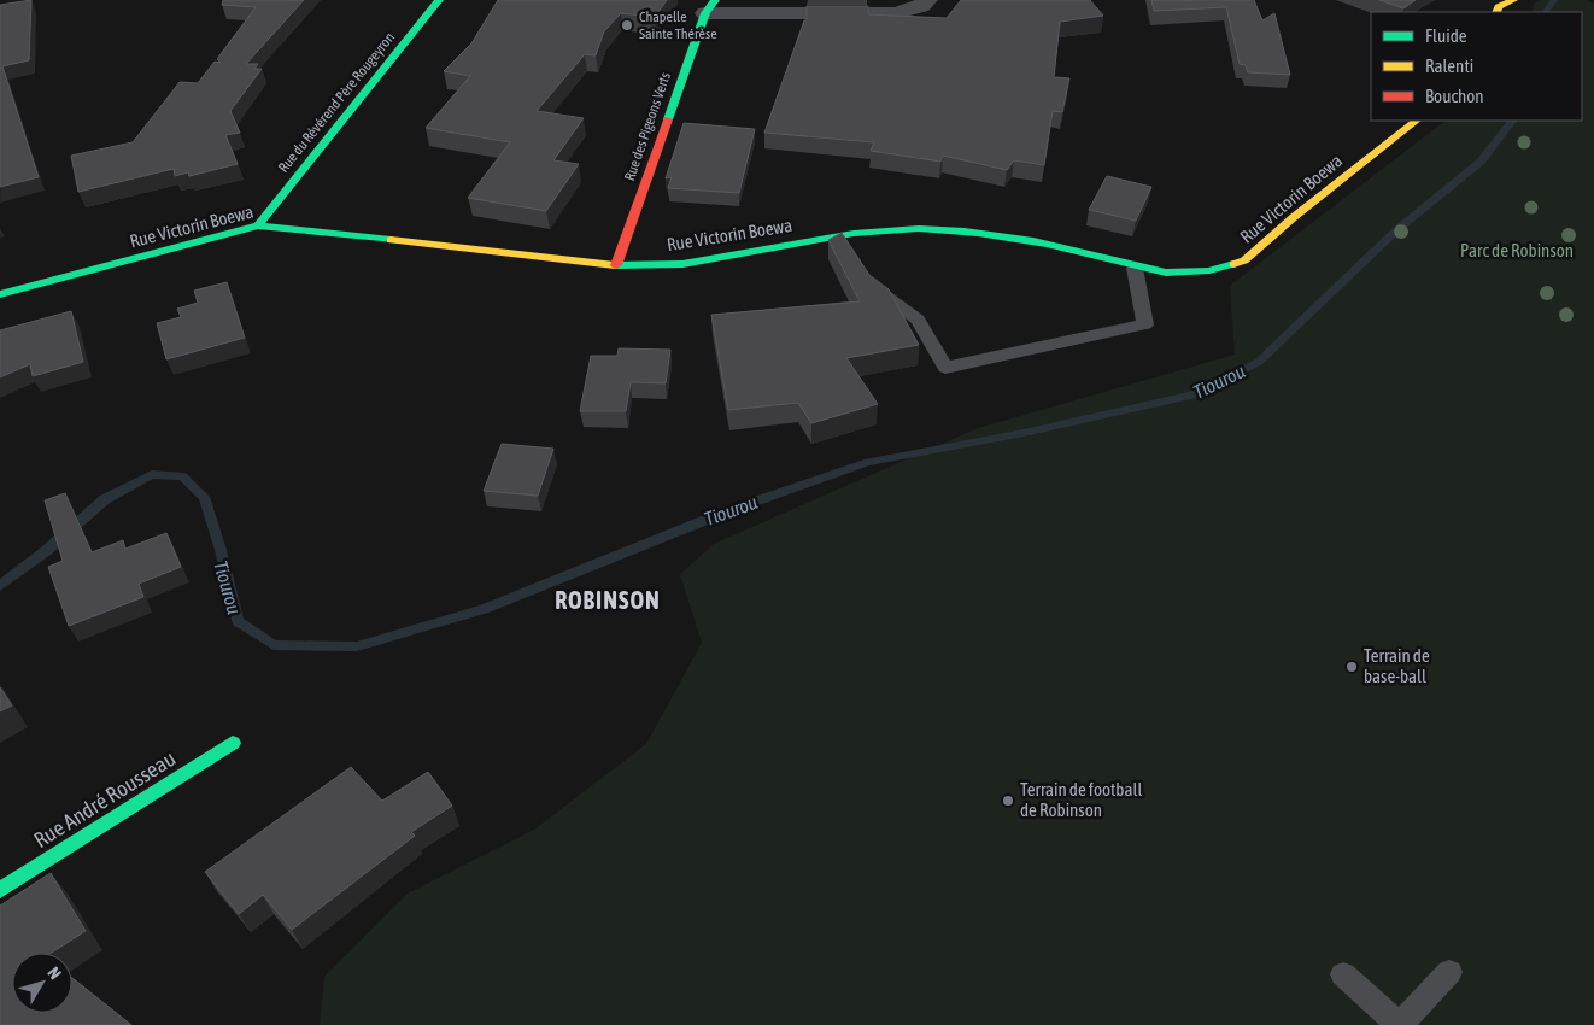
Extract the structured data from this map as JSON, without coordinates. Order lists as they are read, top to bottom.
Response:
{
  "streets": {
    "street": [
      "Rue du Révérend Père Rougeyron",
      "Rue des Pigeons Verts",
      "Rue Victorin Boewa",
      "Rue André Rousseau"
    ]
  },
  "crossings": [
    ["Rue du Révérend Père Rougeyron", "Rue Victorin Boewa"],
    ["Rue des Pigeons Verts", "Rue Victorin Boewa"]
  ],
  "districts": ["ROBINSON"],
  "water": ["Tiourou"],
  "parks": ["Parc de Robinson"],
  "places": ["Chapelle Sainte Thérèse", "Terrain de base-ball", "Terrain de football de Robinson"],
  "legend": ["Fluide", "Ralenti", "Bouchon"],
  "north": "top right"
}
